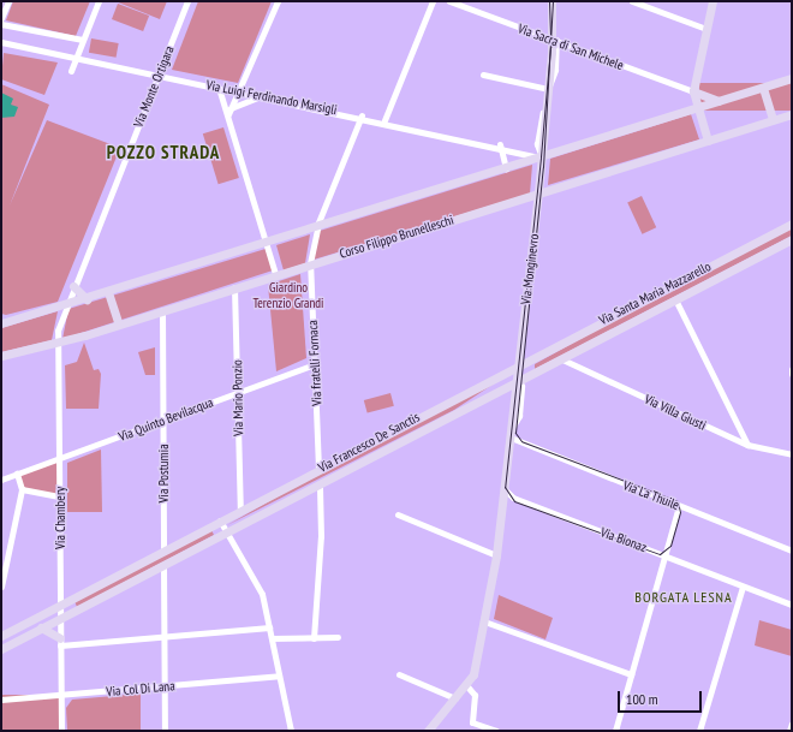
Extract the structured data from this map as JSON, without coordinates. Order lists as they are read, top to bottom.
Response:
{
  "streets": {
    "street": [
      "Via Sacra di San Michele",
      "Via Monte Ortigara",
      "Via Luigi Ferdinando Marsigli",
      "Corso Filippo Brunelleschi",
      "Via Monginevro",
      "Via Santa Maria Mazzarello",
      "Via fratelli Fornaca",
      "Via Mario Ponzio",
      "Via Villa Giusti",
      "Via Quinto Bevilacqua",
      "Via Francesco De Sanctis",
      "Via Postumia",
      "Via La Thuile",
      "Via Chambery",
      "Via Bionaz",
      "Via Col Di Lana"
    ]
  },
  "crossings": [
    ["Via Sacra di San Michele", "Via Monginevro"],
    ["Via Monte Ortigara", "Via Luigi Ferdinando Marsigli"],
    ["Via Monte Ortigara", "Via Chambery"],
    ["Via Luigi Ferdinando Marsigli", "Via Monginevro"],
    ["Via Luigi Ferdinando Marsigli", "Via fratelli Fornaca"],
    ["Corso Filippo Brunelleschi", "Via Monginevro"],
    ["Corso Filippo Brunelleschi", "Via fratelli Fornaca"],
    ["Corso Filippo Brunelleschi", "Via Mario Ponzio"],
    ["Corso Filippo Brunelleschi", "Via Postumia"],
    ["Corso Filippo Brunelleschi", "Via Chambery"],
    ["Via Monginevro", "Via Santa Maria Mazzarello"],
    ["Via Monginevro", "Via Francesco De Sanctis"],
    ["Via Monginevro", "Via La Thuile"],
    ["Via Monginevro", "Via Bionaz"],
    ["Via Santa Maria Mazzarello", "Via Villa Giusti"],
    ["Via Santa Maria Mazzarello", "Via Francesco De Sanctis"],
    ["Via fratelli Fornaca", "Via Quinto Bevilacqua"],
    ["Via fratelli Fornaca", "Via Francesco De Sanctis"],
    ["Via Mario Ponzio", "Via Quinto Bevilacqua"],
    ["Via Mario Ponzio", "Via Francesco De Sanctis"],
    ["Via Quinto Bevilacqua", "Via Postumia"],
    ["Via Quinto Bevilacqua", "Via Chambery"],
    ["Via Francesco De Sanctis", "Via Postumia"],
    ["Via Francesco De Sanctis", "Via Chambery"],
    ["Via Chambery", "Via Col Di Lana"]
  ],
  "districts": ["POZZO STRADA", "BORGATA LESNA"],
  "parks": ["Giardino Terenzio Grandi"],
  "scale_bar": "100 m"
}
